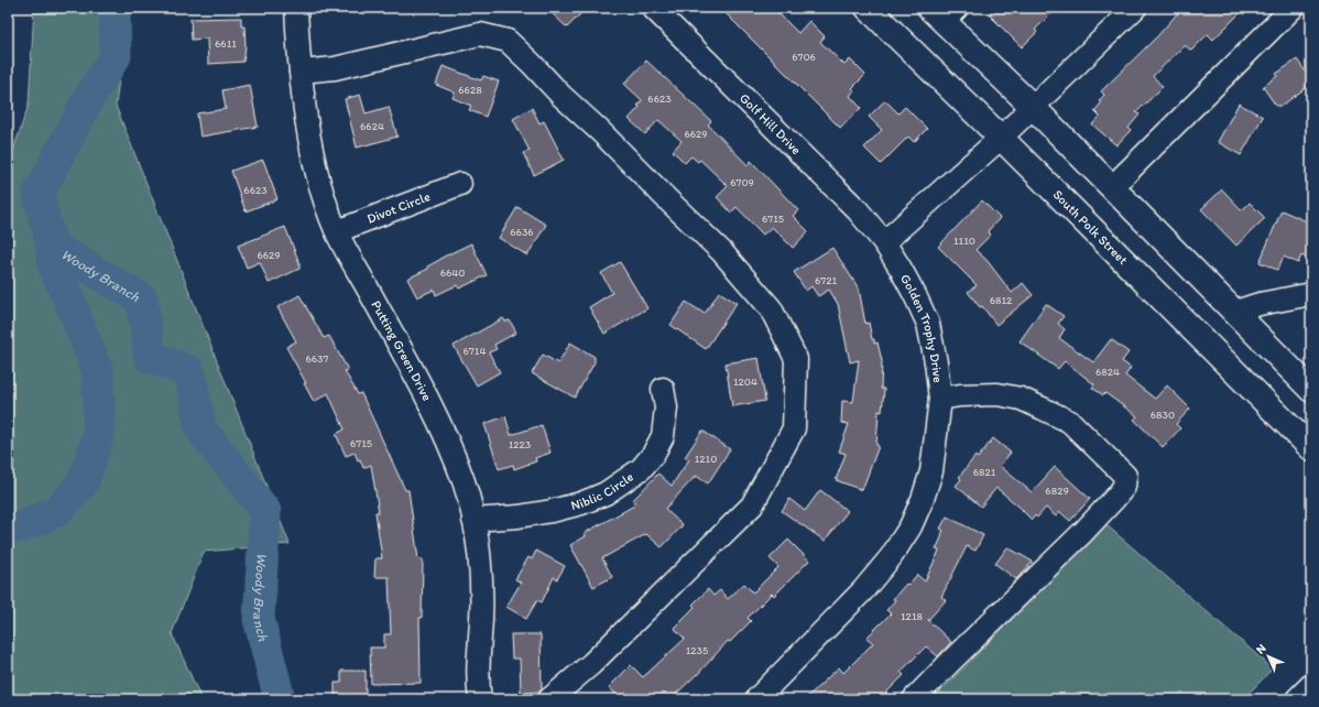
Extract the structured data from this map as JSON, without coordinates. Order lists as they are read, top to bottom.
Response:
{
  "streets": {
    "main road": ["South Polk Street"],
    "street": [
      "Golf Hill Drive",
      "Divot Circle",
      "Golden Trophy Drive",
      "Putting Green Drive",
      "Niblic Circle"
    ]
  },
  "crossings": [
    ["Golf Hill Drive", "Golden Trophy Drive"],
    ["Divot Circle", "Putting Green Drive"],
    ["Putting Green Drive", "Niblic Circle"]
  ],
  "water": ["Woody Branch"],
  "house_numbers": [
    "6611",
    "6706",
    "6628",
    "6623",
    "6624",
    "6629",
    "6709",
    "6623",
    "6715",
    "6636",
    "1110",
    "6629",
    "6640",
    "6721",
    "6812",
    "6714",
    "6637",
    "6824",
    "1204",
    "6830",
    "6715",
    "1223",
    "1210",
    "6821",
    "6829",
    "1218",
    "1235"
  ],
  "north": "top left"
}
